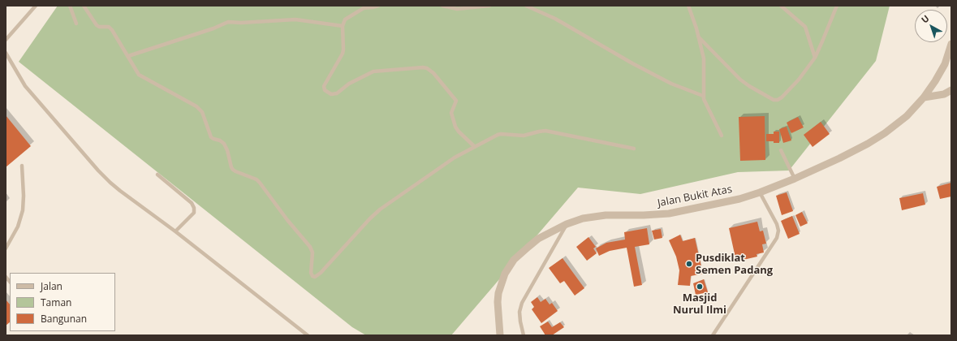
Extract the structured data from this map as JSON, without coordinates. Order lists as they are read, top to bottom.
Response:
{
  "streets": {
    "street": ["Jalan Bukit Atas"]
  },
  "places": ["Pusdiklat Semen Padang", "Masjid Nurul Ilmi"],
  "legend": ["Jalan", "Taman", "Bangunan"],
  "north": "top left"
}
